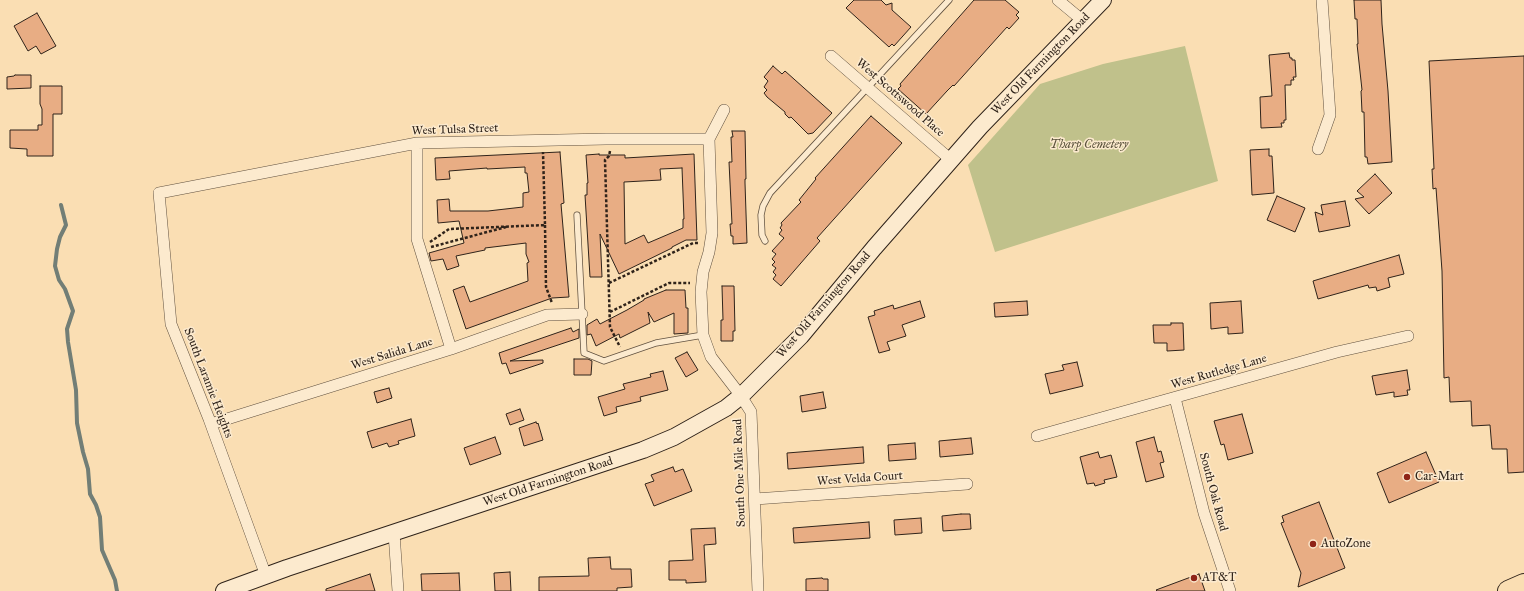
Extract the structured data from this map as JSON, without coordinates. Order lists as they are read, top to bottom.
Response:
{
  "streets": {
    "street": [
      "West Old Farmington Road",
      "West Scottswood Place",
      "West Tulsa Street",
      "West Salida Lane",
      "West Rutledge Lane",
      "South Laramie Heights",
      "South One Mile Road",
      "West Velda Court",
      "South Oak Road"
    ]
  },
  "crossings": [
    ["West Old Farmington Road", "West Scottswood Place"],
    ["West Old Farmington Road", "South Laramie Heights"],
    ["West Old Farmington Road", "South One Mile Road"],
    ["West Tulsa Street", "South Laramie Heights"],
    ["West Tulsa Street", "South One Mile Road"],
    ["West Salida Lane", "South Laramie Heights"],
    ["West Rutledge Lane", "South Oak Road"],
    ["South One Mile Road", "West Velda Court"]
  ],
  "parks": ["Tharp Cemetery"],
  "places": ["Car-Mart", "AutoZone", "AT&T"]
}
